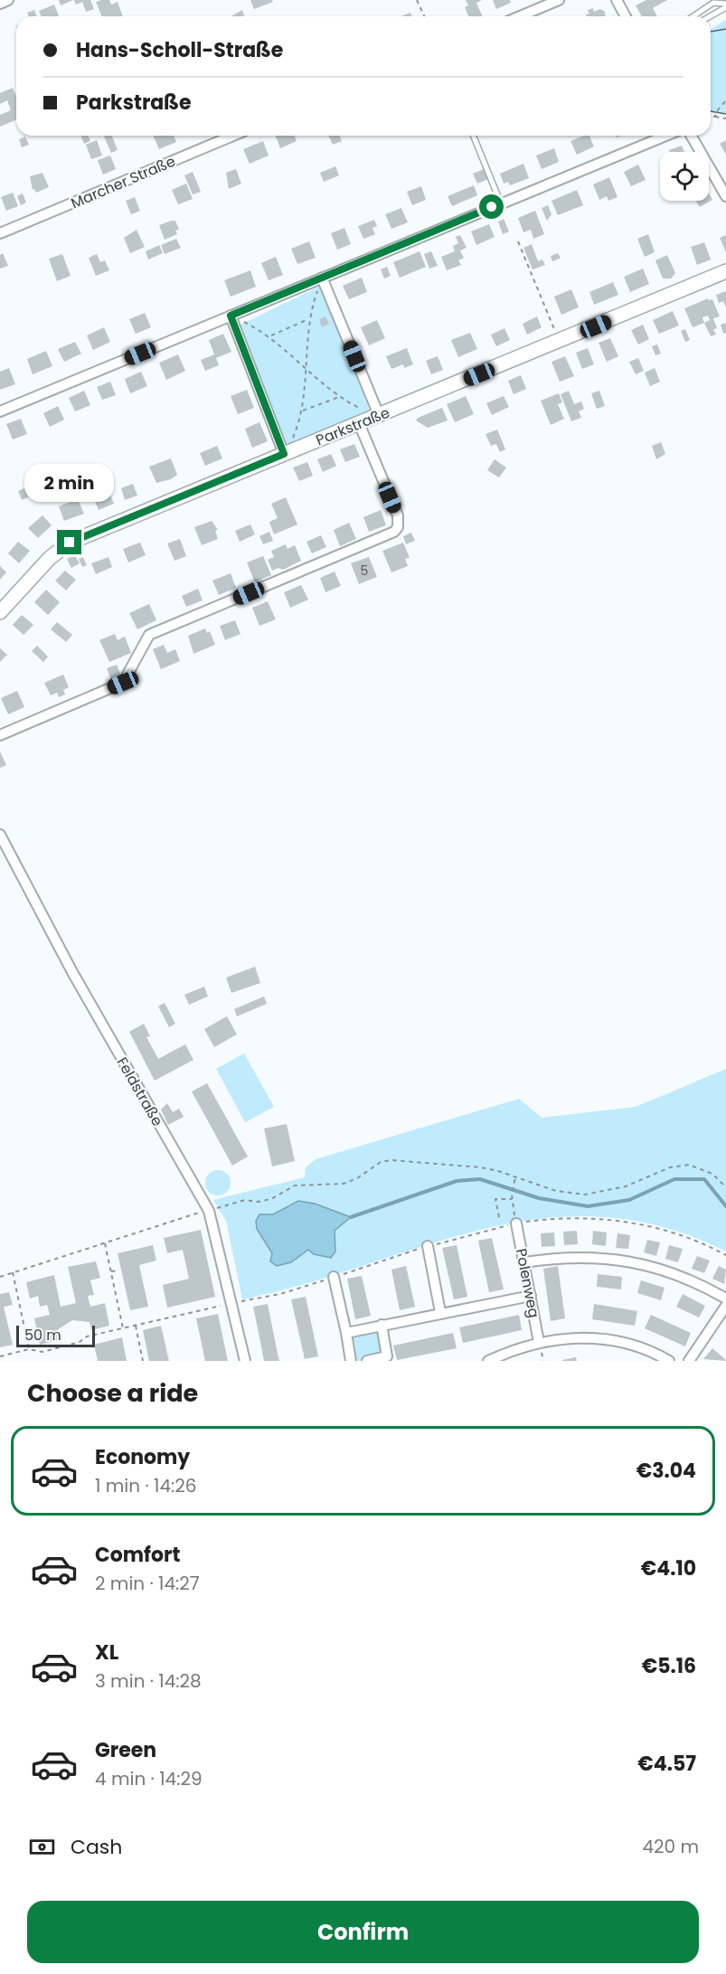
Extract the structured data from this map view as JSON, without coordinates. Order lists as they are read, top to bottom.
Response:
{
  "streets": {
    "street": [
      "Marcher Straße",
      "Parkstraße",
      "Feldstraße",
      "Polenweg"
    ]
  },
  "house_numbers": ["5"],
  "scale_bar": "50 m",
  "page": {
    "banner": ["Hans-Scholl-Straße", "Parkstraße"],
    "bubble": "2 min",
    "scale": "50 m",
    "heading": "Choose a ride",
    "list": [
      {
        "name": "Economy",
        "note": "1 min · 14:26",
        "value": "€3.04"
      },
      {
        "name": "Comfort",
        "note": "2 min · 14:27",
        "value": "€4.10"
      },
      {
        "name": "XL",
        "note": "3 min · 14:28",
        "value": "€5.16"
      },
      {
        "name": "Green",
        "note": "4 min · 14:29",
        "value": "€4.57"
      }
    ],
    "pay": ["Cash", "420 m"],
    "buttons": "Confirm"
  }
}
